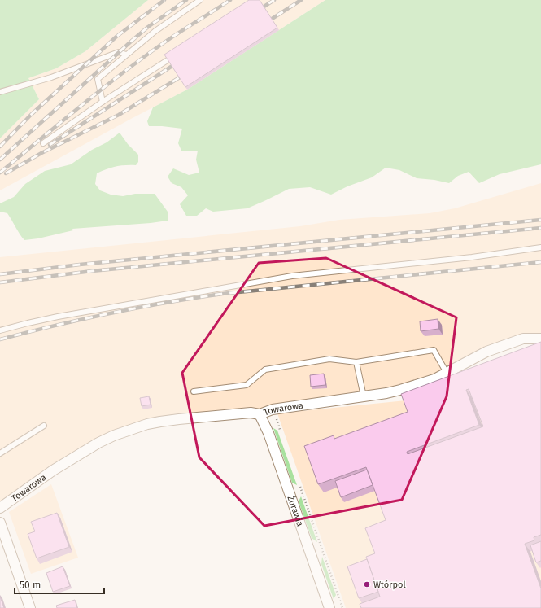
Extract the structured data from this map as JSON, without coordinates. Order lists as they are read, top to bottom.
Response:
{
  "streets": {
    "street": ["Towarowa", "Żurawia"]
  },
  "crossings": [
    ["Towarowa", "Żurawia"]
  ],
  "places": ["Wtórpol"],
  "scale_bar": "50 m"
}
